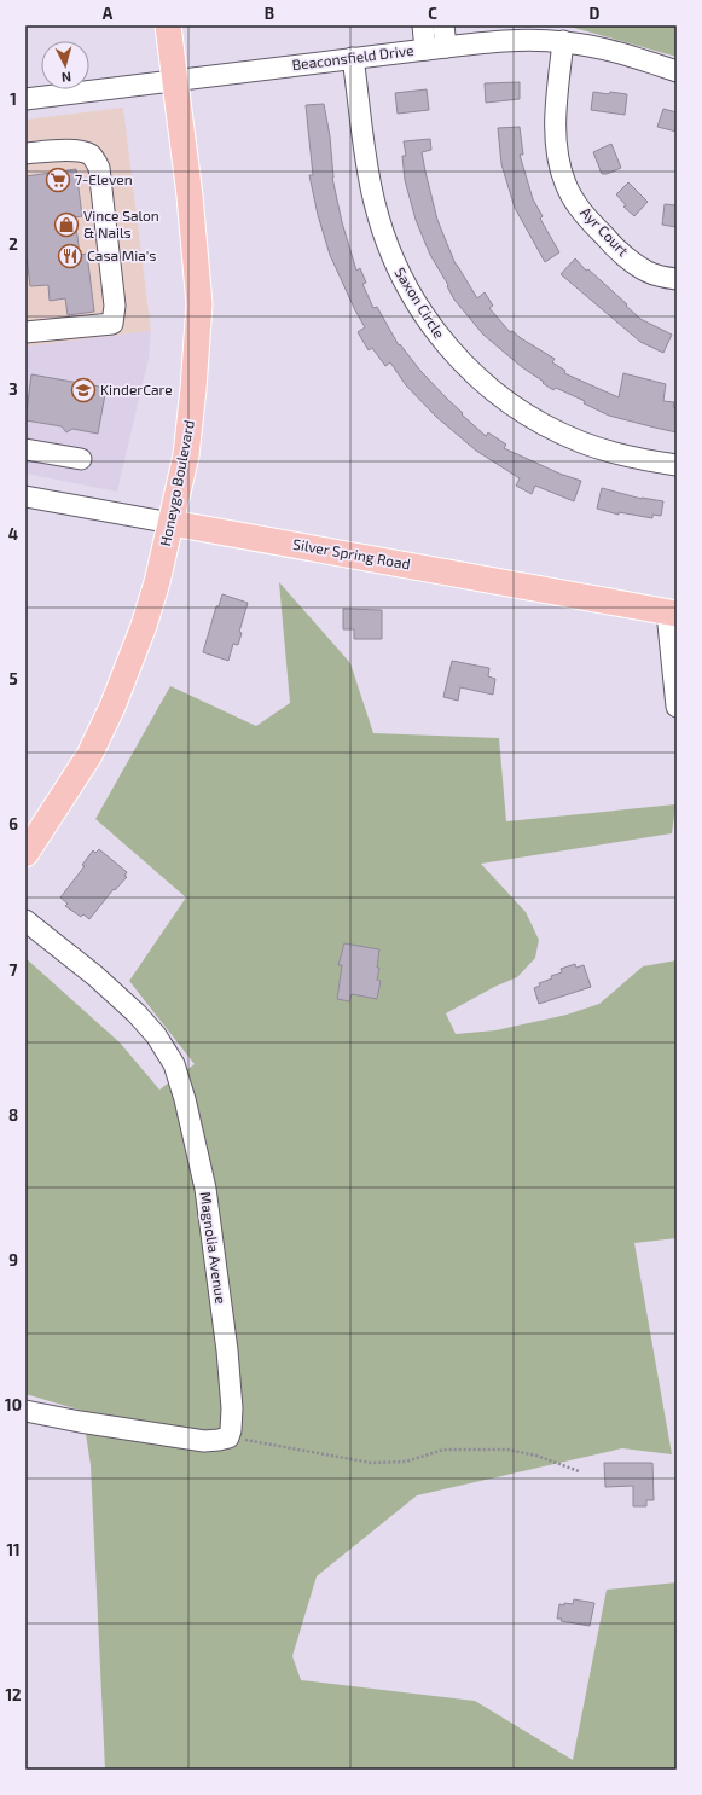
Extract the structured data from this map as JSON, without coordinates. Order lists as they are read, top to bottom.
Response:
{
  "streets": {
    "main road": ["Honeygo Boulevard", "Silver Spring Road"],
    "street": [
      "Beaconsfield Drive",
      "Ayr Court",
      "Saxon Circle",
      "Magnolia Avenue"
    ]
  },
  "crossings": [
    ["Beaconsfield Drive", "Ayr Court"],
    ["Beaconsfield Drive", "Saxon Circle"],
    ["Beaconsfield Drive", "Honeygo Boulevard"],
    ["Honeygo Boulevard", "Silver Spring Road"]
  ],
  "places": {
    "supermarket": ["7-Eleven"],
    "shop": ["Vince Salon & Nails"],
    "restaurant": ["Casa Mia's"],
    "school or university": ["KinderCare"]
  },
  "north": "bottom",
  "grid": {
    "columns": [
      "A",
      "B",
      "C",
      "D"
    ],
    "rows": [
      "1",
      "2",
      "3",
      "4",
      "5",
      "6",
      "7",
      "8",
      "9",
      "10",
      "11",
      "12"
    ]
  }
}
